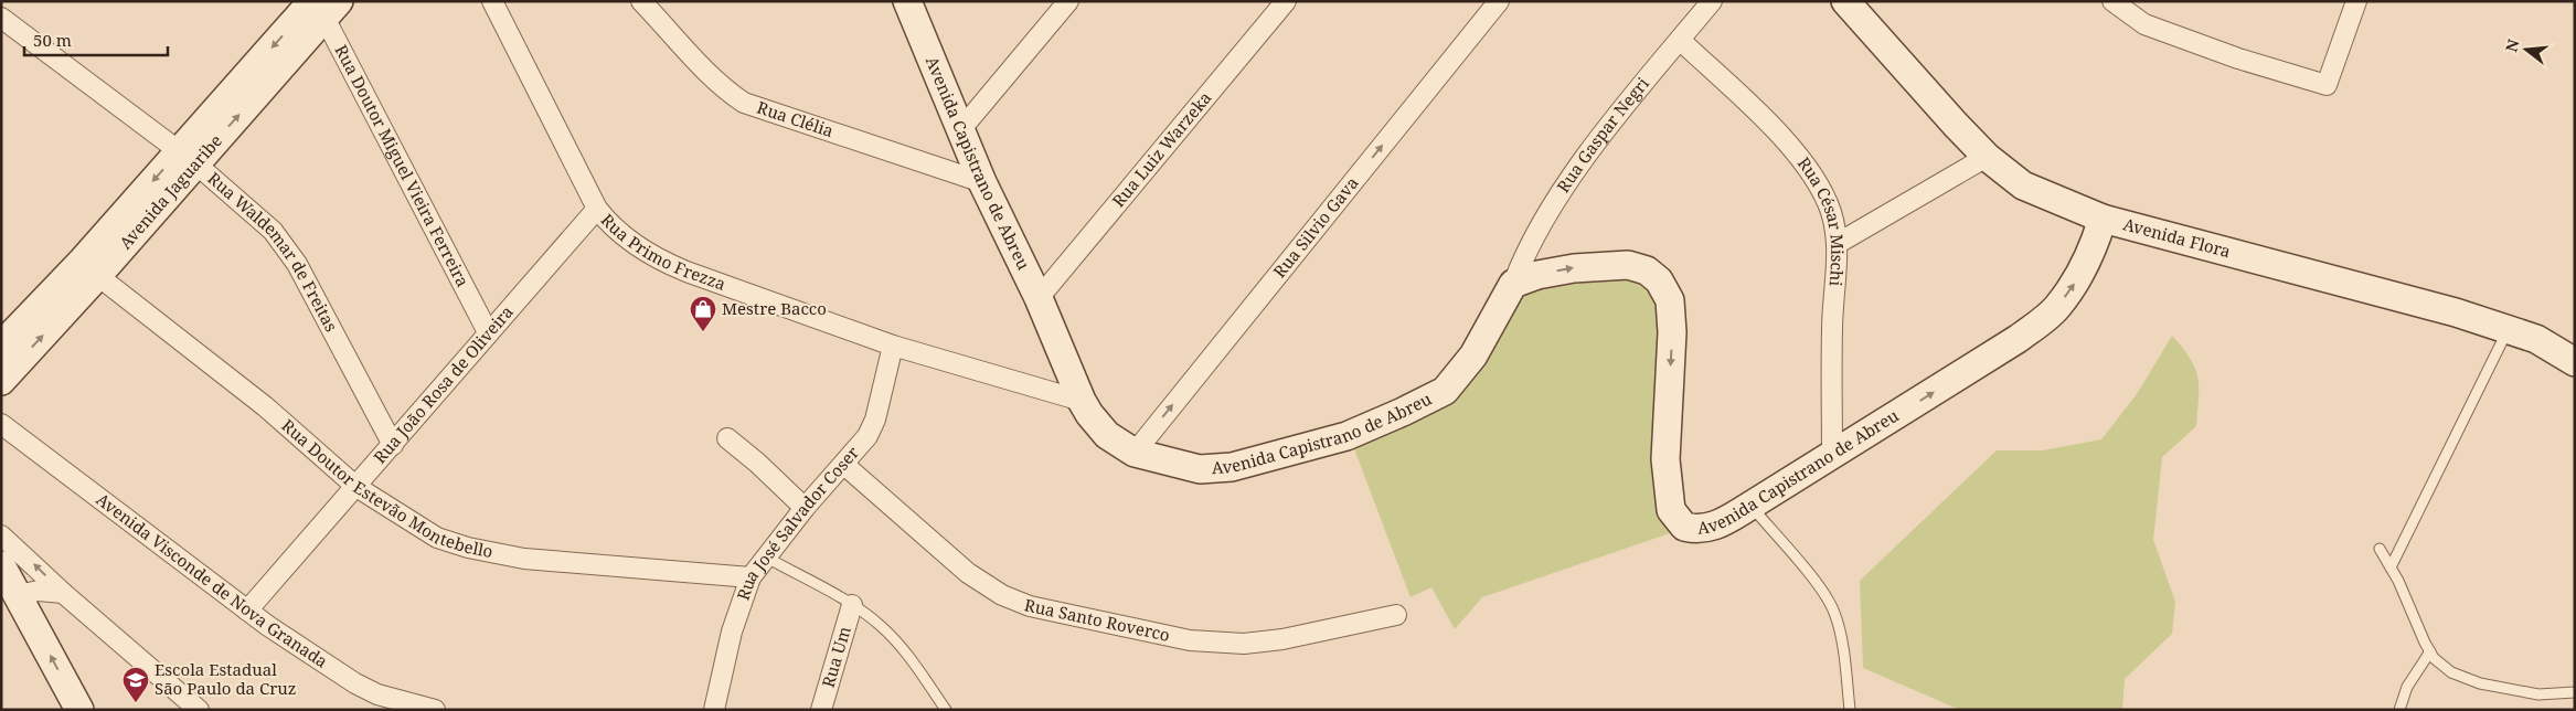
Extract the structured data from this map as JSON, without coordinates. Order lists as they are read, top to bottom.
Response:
{
  "streets": {
    "street": [
      "Rua Clélia",
      "Rua Gaspar Negri",
      "Rua Luiz Warzeka",
      "Avenida Capistrano de Abreu",
      "Rua Doutor Miguel Vieira Ferreira",
      "Avenida Jaguaribe",
      "Rua César Mischi",
      "Rua Silvio Gava",
      "Avenida Flora",
      "Rua Primo Frezza",
      "Rua Waldemar de Freitas",
      "Rua João Rosa de Oliveira",
      "Rua Doutor Estevão Montebello",
      "Rua José Salvador Coser",
      "Avenida Visconde de Nova Granada",
      "Rua Santo Roverco",
      "Rua Um"
    ]
  },
  "crossings": [
    ["Rua Clélia", "Avenida Capistrano de Abreu"],
    ["Rua Gaspar Negri", "Avenida Capistrano de Abreu"],
    ["Rua Gaspar Negri", "Rua César Mischi"],
    ["Rua Luiz Warzeka", "Avenida Capistrano de Abreu"],
    ["Avenida Capistrano de Abreu", "Rua César Mischi"],
    ["Avenida Capistrano de Abreu", "Rua Silvio Gava"],
    ["Avenida Capistrano de Abreu", "Avenida Flora"],
    ["Avenida Capistrano de Abreu", "Rua Primo Frezza"],
    ["Rua Doutor Miguel Vieira Ferreira", "Avenida Jaguaribe"],
    ["Rua Doutor Miguel Vieira Ferreira", "Rua João Rosa de Oliveira"],
    ["Avenida Jaguaribe", "Rua Waldemar de Freitas"],
    ["Avenida Jaguaribe", "Rua Doutor Estevão Montebello"],
    ["Rua Primo Frezza", "Rua João Rosa de Oliveira"],
    ["Rua Primo Frezza", "Rua José Salvador Coser"],
    ["Rua Waldemar de Freitas", "Rua João Rosa de Oliveira"],
    ["Rua João Rosa de Oliveira", "Rua Doutor Estevão Montebello"],
    ["Rua João Rosa de Oliveira", "Avenida Visconde de Nova Granada"],
    ["Rua Doutor Estevão Montebello", "Rua José Salvador Coser"],
    ["Rua José Salvador Coser", "Rua Santo Roverco"]
  ],
  "one_way": ["Rua Silvio Gava"],
  "places": {
    "shop": ["Mestre Bacco"],
    "school or university": ["Escola Estadual São Paulo da Cruz"]
  },
  "scale_bar": "50 m",
  "north": "left"
}
